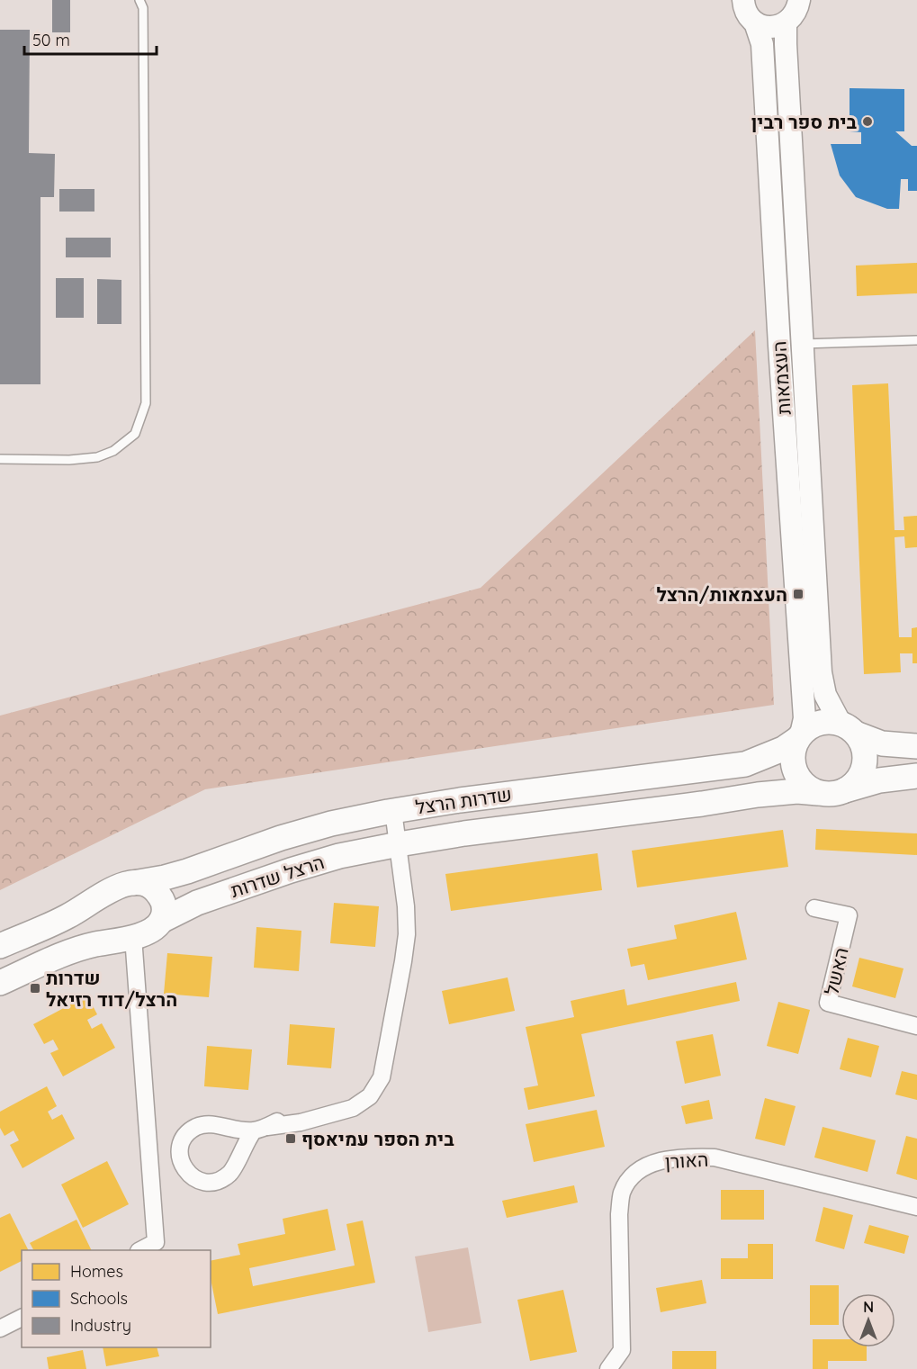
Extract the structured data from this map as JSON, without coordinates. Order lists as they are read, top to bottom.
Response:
{
  "streets": {
    "main road": ["שדרות הרצל", "הרצל שדרות"],
    "street": ["העצמאות", "האשל", "האורן"]
  },
  "crossings": [
    ["העצמאות", "שדרות הרצל"],
    ["שדרות הרצל", "הרצל שדרות"]
  ],
  "places": {
    "other": ["בית ספר רבין"],
    "transit": ["העצמאות/הרצל", "שדרות הרצל/דוד רזיאל", "בית הספר עמיאסף"]
  },
  "legend": ["Homes", "Schools", "Industry"],
  "scale_bar": "50 m",
  "north": "top"
}
